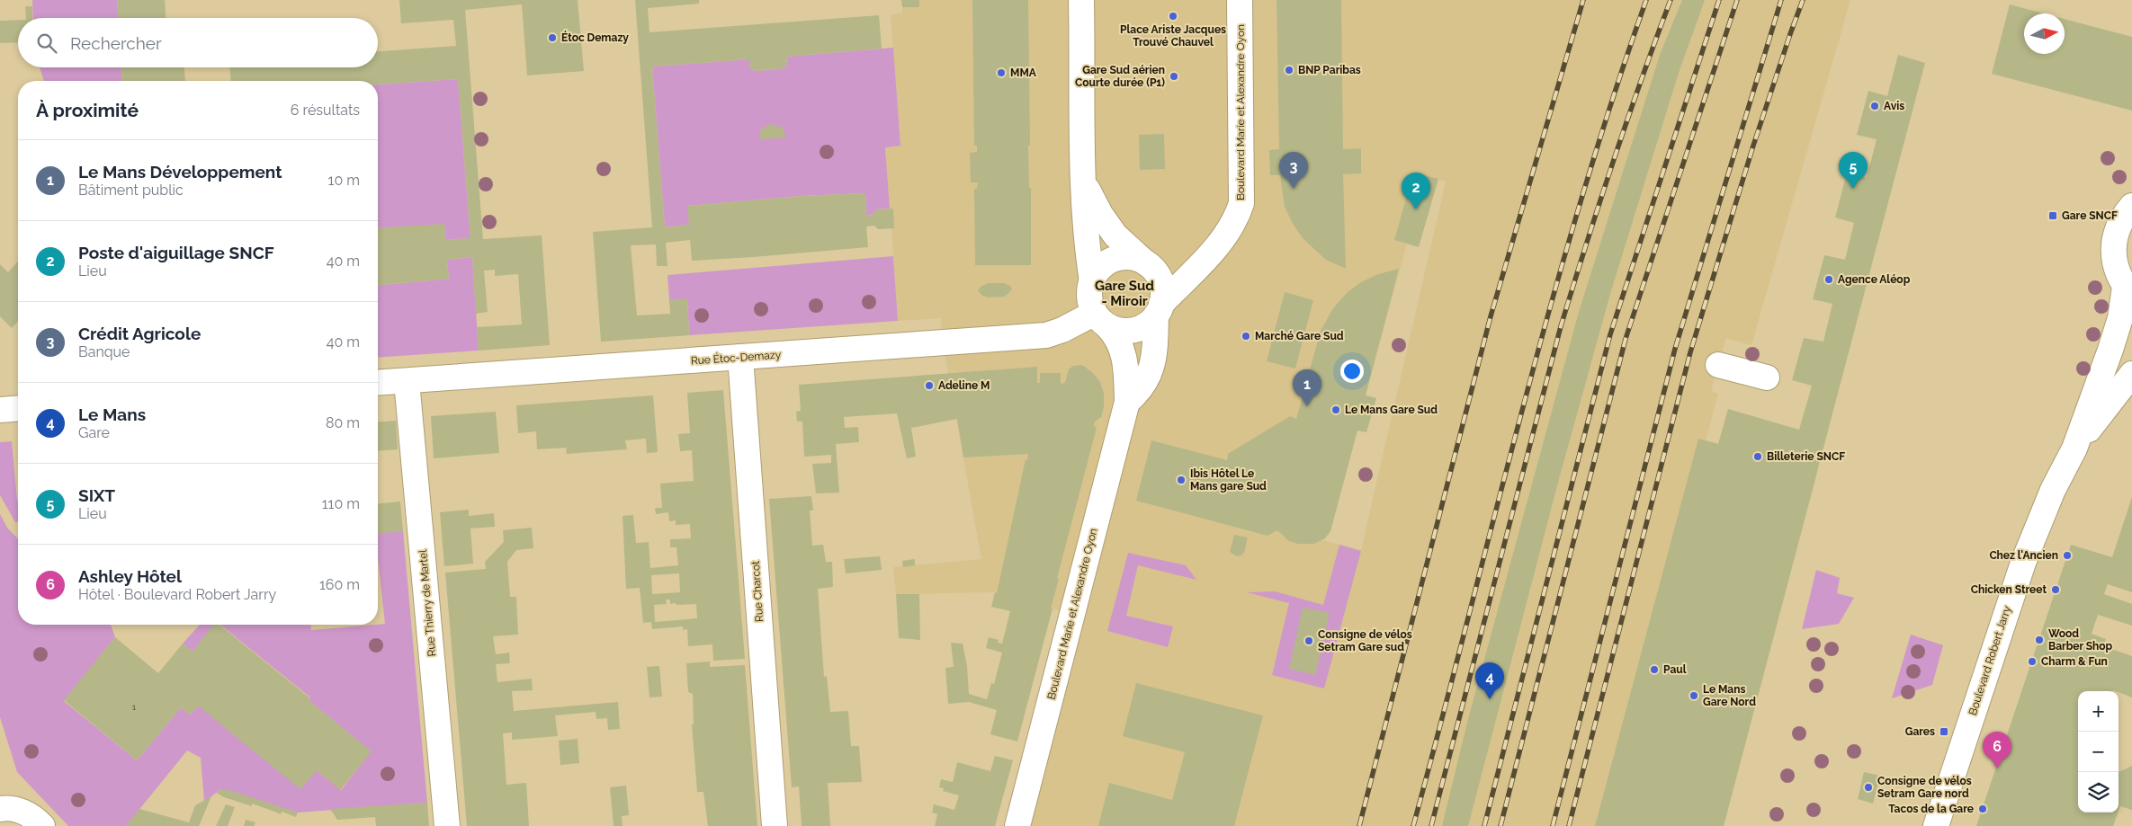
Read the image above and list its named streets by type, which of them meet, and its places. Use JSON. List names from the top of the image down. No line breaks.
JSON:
{"streets":{"street":["Boulevard Marie et Alexandre Oyon","Rue Étoc-Demazy","Rue Charcot","Rue Thierry de Martel","Boulevard Robert Jarry"]},"crossings":[["Boulevard Marie et Alexandre Oyon","Rue Étoc-Demazy"],["Rue Étoc-Demazy","Rue Charcot"],["Rue Étoc-Demazy","Rue Thierry de Martel"]],"districts":["Gare Sud - Miroir"],"places":{"other":["Place Ariste Jacques Trouvé Chauvel","Étoc Demazy","BNP Paribas","MMA","Gare Sud aérien Courte durée (P1)","Avis","Agence Aléop","Marché Gare Sud","Adeline M","Le Mans Gare Sud","Billeterie SNCF","Ibis Hôtel Le Mans gare Sud","Chez l'Ancien","Chicken Street","Wood Barber Shop","Consigne de vélos Setram Gare sud","Charm & Fun","Paul","Le Mans Gare Nord","Consigne de vélos Setram Gare nord","Tacos de la Gare"],"transit":["Gare SNCF","Gares"]},"house_numbers":["1"],"north":"right","page":{"search":"Rechercher","heading":["À proximité","6 résultats"],"list":[{"mark":"1","name":"Le Mans Développement","note":"Bâtiment public","value":"10 m"},{"mark":"2","name":"Poste d'aiguillage SNCF","note":"Lieu","value":"40 m"},{"mark":"3","name":"Crédit Agricole","note":"Banque","value":"40 m"},{"mark":"4","name":"Le Mans","note":"Gare","value":"80 m"},{"mark":"5","name":"SIXT","note":"Lieu","value":"110 m"},{"mark":"6","name":"Ashley Hôtel","note":"Hôtel · Boulevard Robert Jarry","value":"160 m"}],"pins":["3","5","2","1","4","6"],"map_buttons":["+","−"]}}
